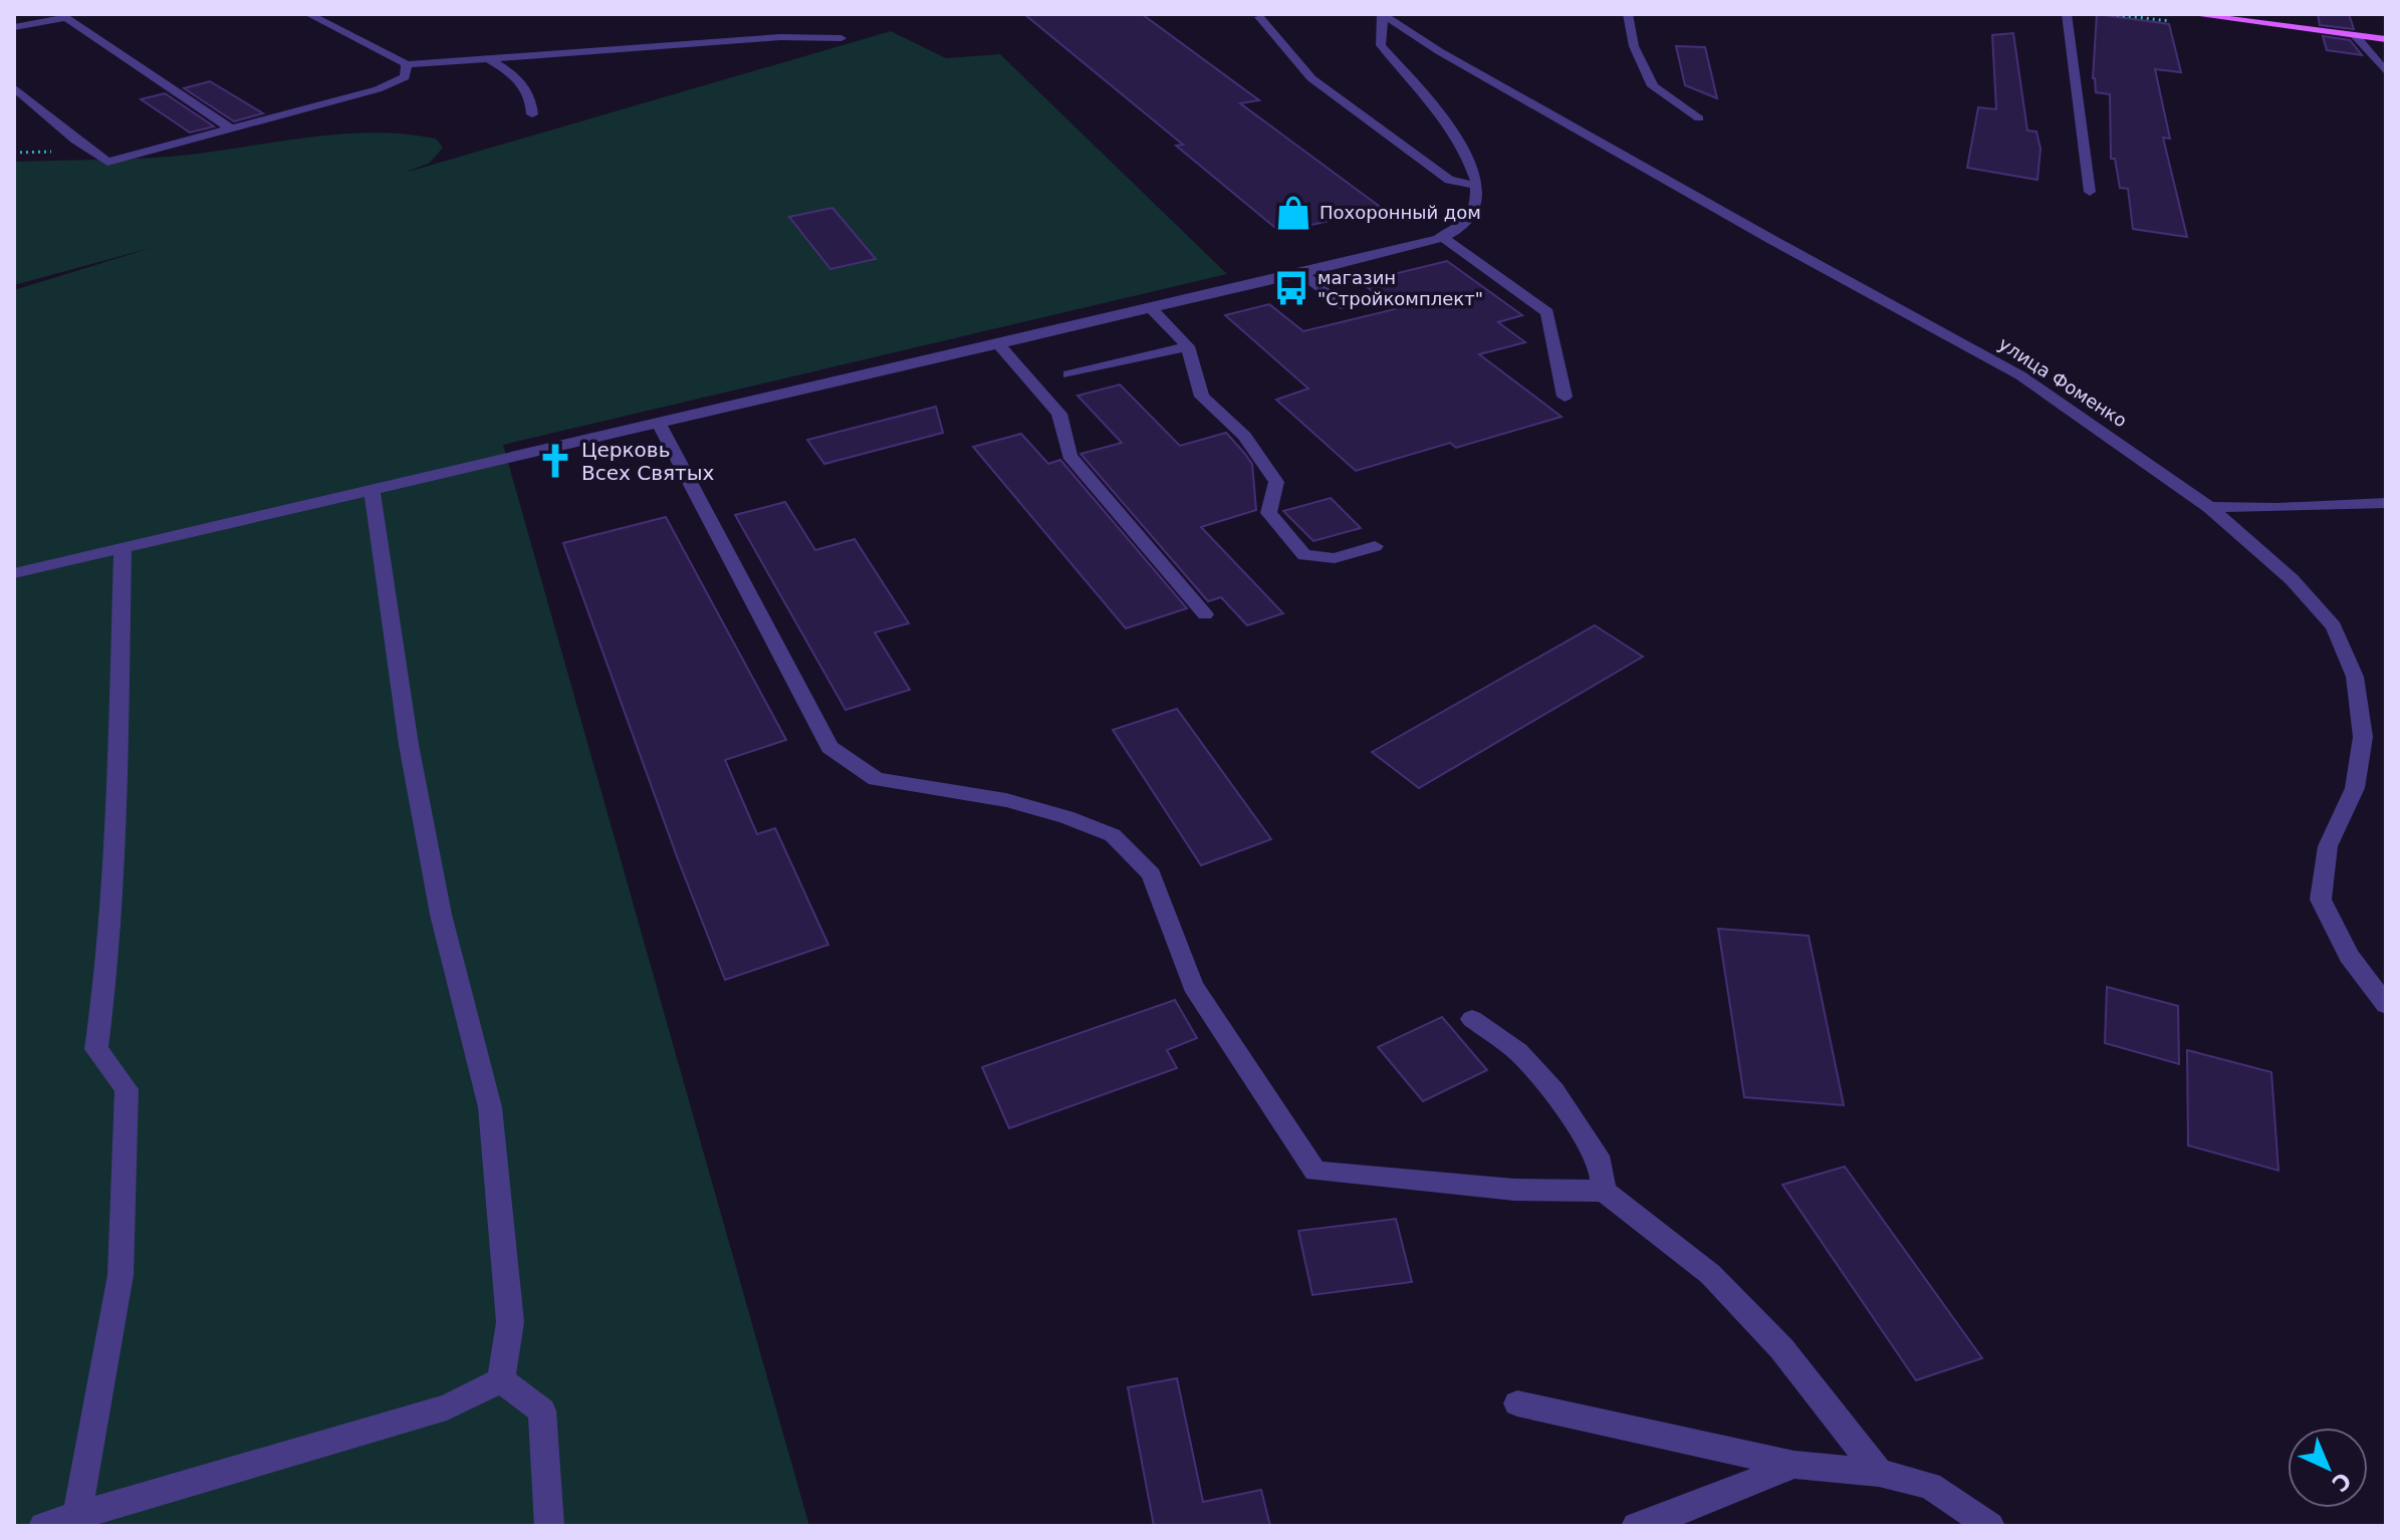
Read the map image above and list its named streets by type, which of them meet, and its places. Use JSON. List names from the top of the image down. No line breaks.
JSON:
{"streets":{"street":["улица Фоменко"]},"places":{"shop":["Похоронный дом"],"bus stop":["магазин \"Стройкомплект\""],"church":["Церковь Всех Святых"]},"north":"bottom right"}
